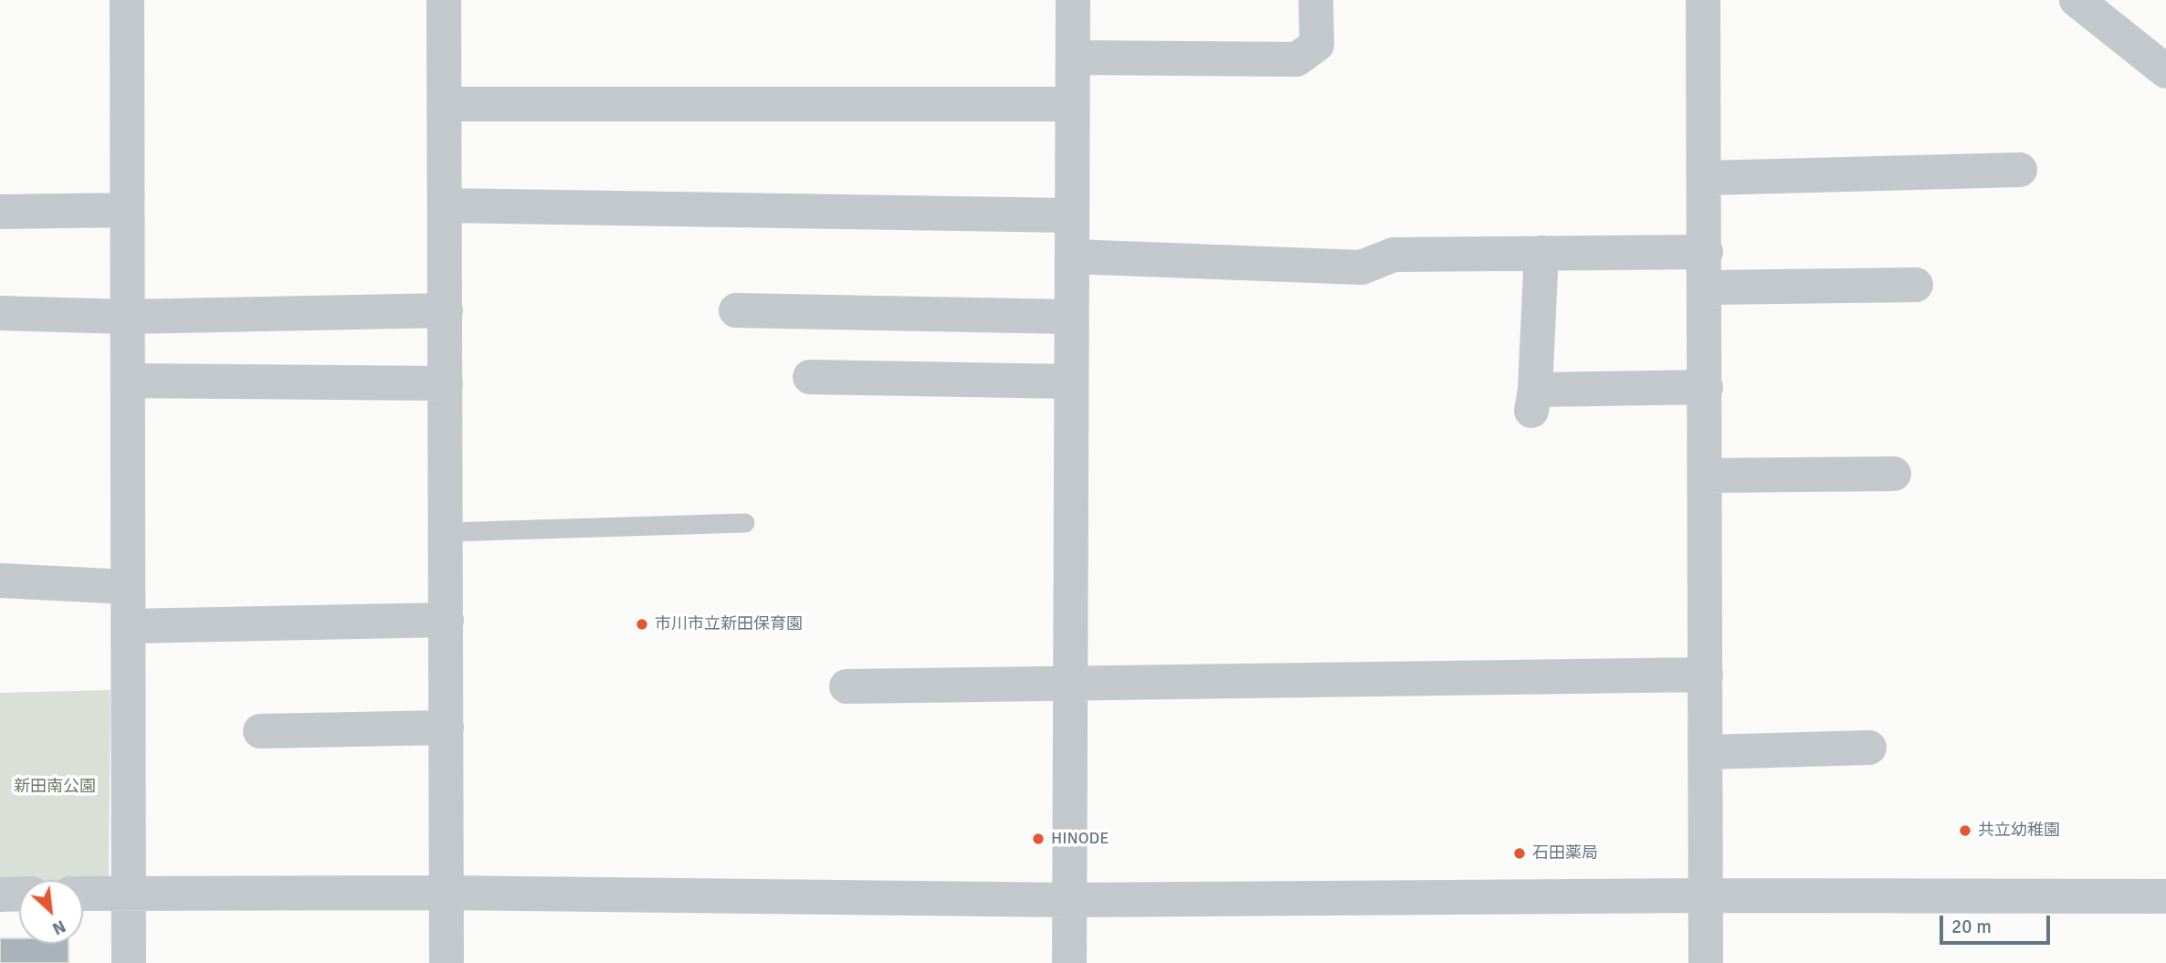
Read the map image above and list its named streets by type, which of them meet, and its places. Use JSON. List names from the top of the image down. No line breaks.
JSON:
{"parks":["新田南公園"],"places":["市川市立新田保育園","共立幼稚園","HINODE","石田薬局"],"scale_bar":"20 m","north":"bottom right"}
